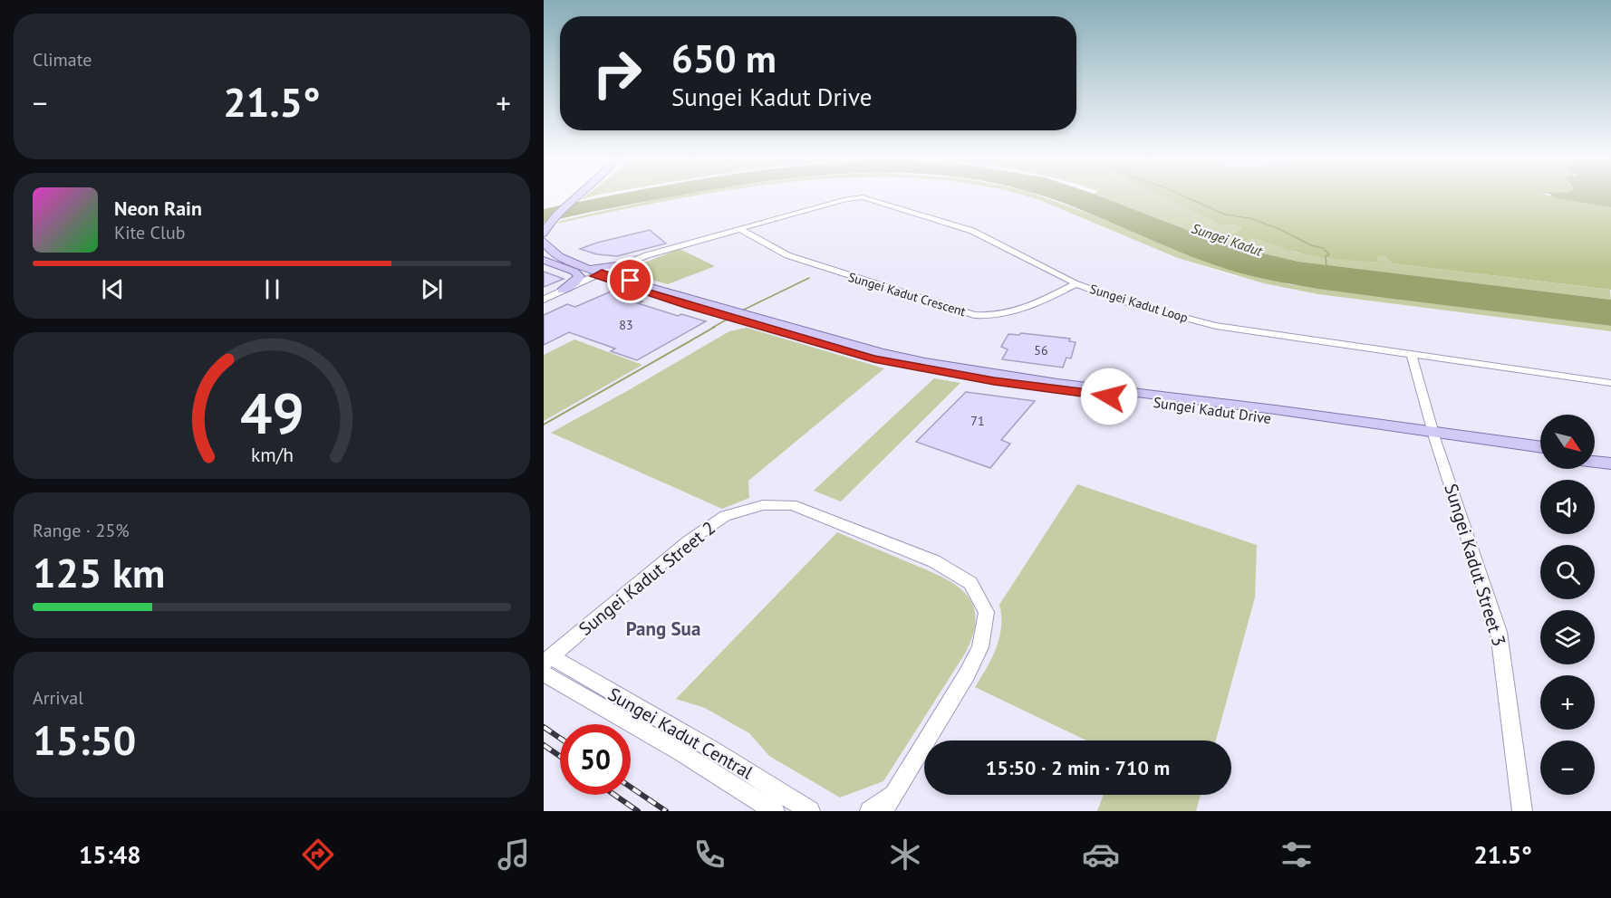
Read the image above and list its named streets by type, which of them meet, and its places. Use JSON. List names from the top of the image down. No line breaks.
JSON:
{"streets":{"main road":["Sungei Kadut Drive"],"street":["Sungei Kadut Crescent","Sungei Kadut Loop","Sungei Kadut Street 3","Sungei Kadut Street 2","Sungei Kadut Central"]},"crossings":[["Sungei Kadut Crescent","Sungei Kadut Loop"],["Sungei Kadut Loop","Sungei Kadut Drive"],["Sungei Kadut Loop","Sungei Kadut Street 3"],["Sungei Kadut Drive","Sungei Kadut Street 3"],["Sungei Kadut Street 2","Sungei Kadut Central"]],"districts":["Pang Sua"],"water":["Sungei Kadut"],"house_numbers":["83","56","71"],"north":"bottom right","page":{"tile":["Climate",["Range · 25%","125 km"],["Arrival","15:50"]],"turn":["650 m","Sungei Kadut Drive"],"heat":["−","21.5°","+"],"song":["Neon Rain","Kite Club"],"map_buttons":["+","−"],"limit":"50","trip":"15:50 · 2 min · 710 m","tabs":["15:48","21.5°"],"gauge":["49","km/h"]}}
